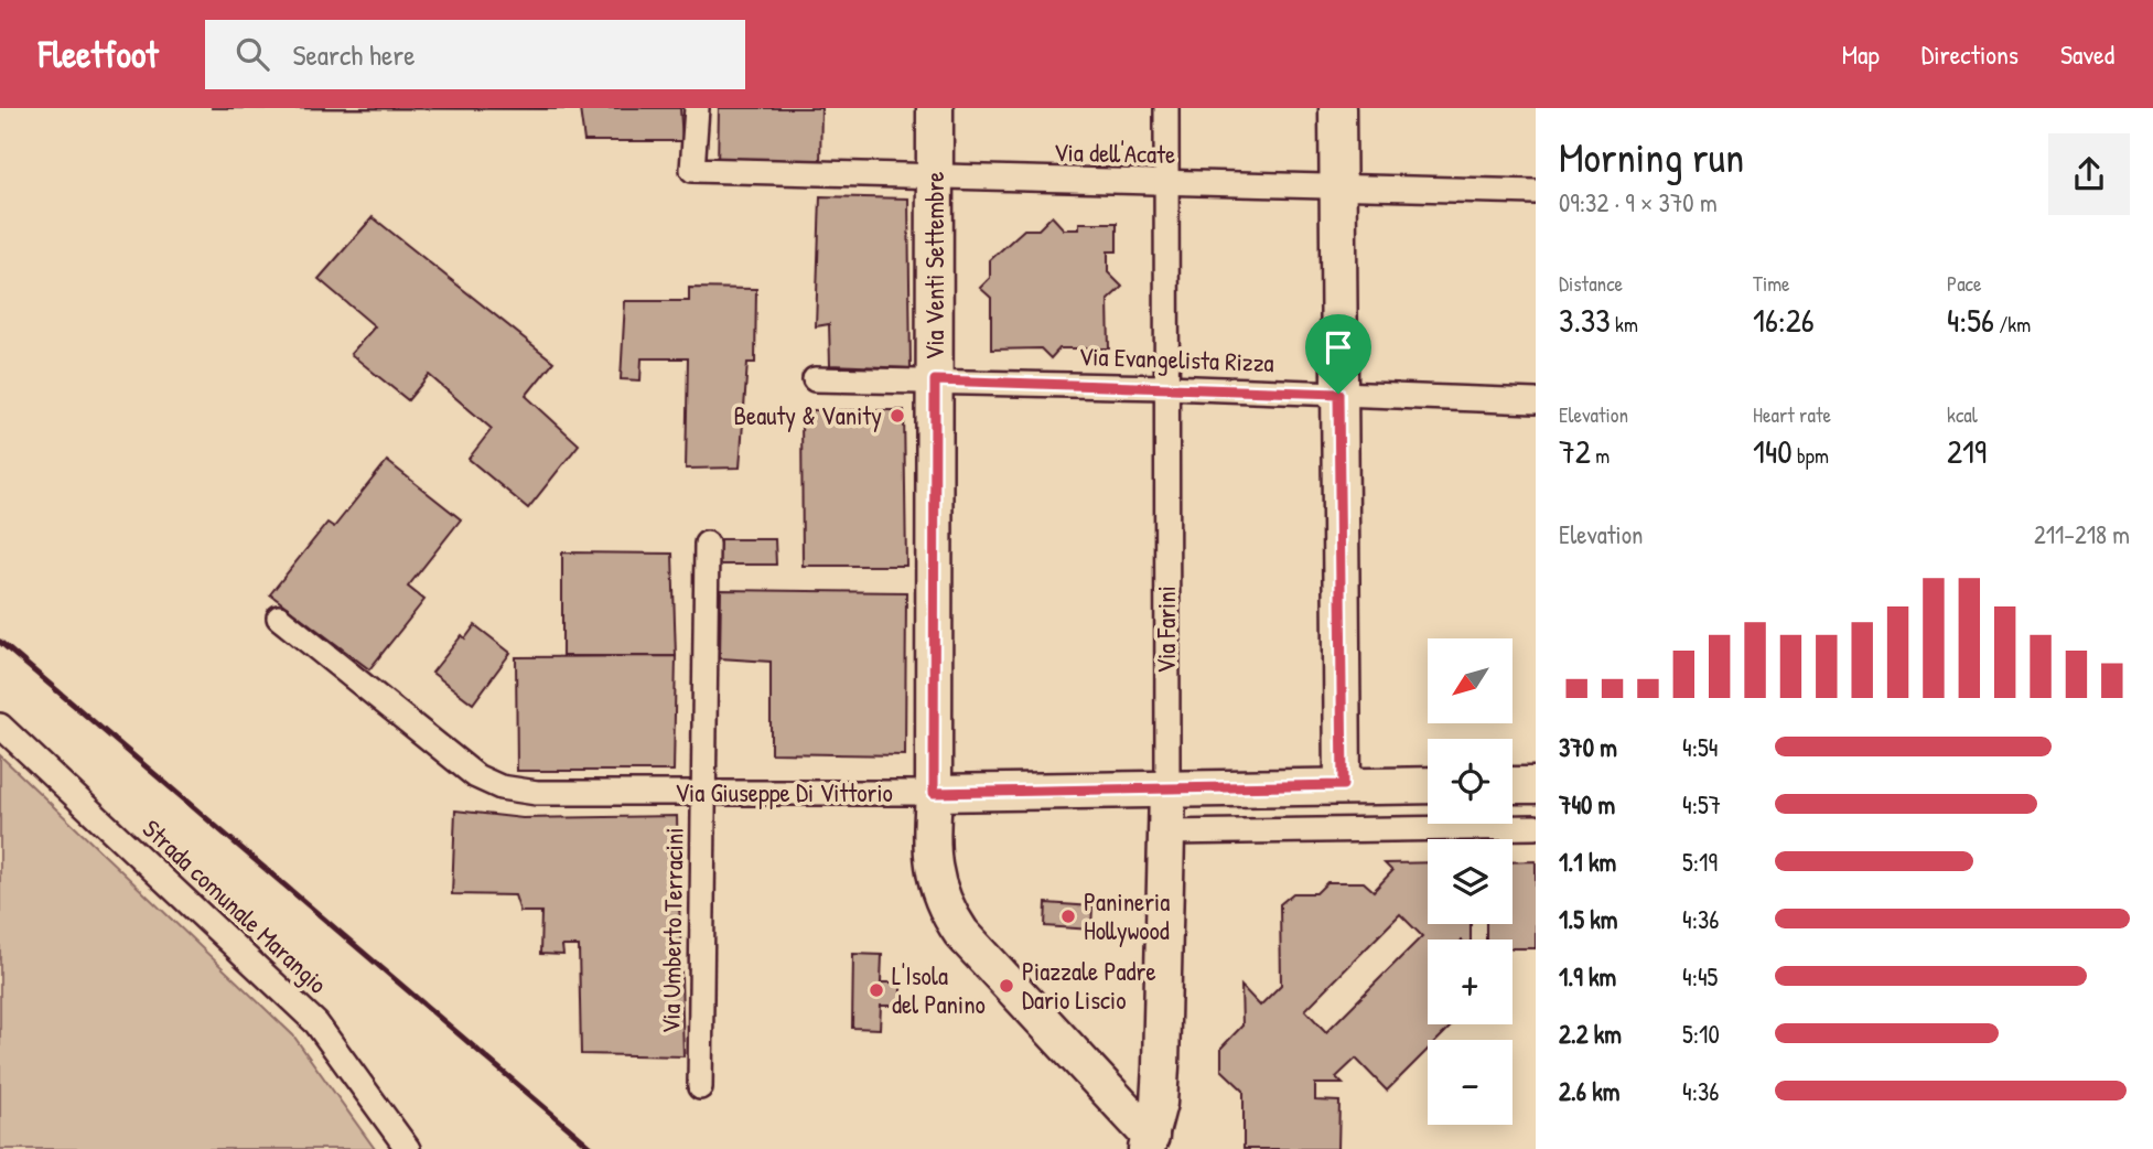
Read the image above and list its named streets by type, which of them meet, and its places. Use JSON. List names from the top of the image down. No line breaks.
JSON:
{"streets":{"street":["Via dell'Acate","Via Venti Settembre","Via Evangelista Rizza","Via Farini","Via Giuseppe Di Vittorio","Strada comunale Marangio","Via Umberto Terracini"]},"crossings":[["Via dell'Acate","Via Venti Settembre"],["Via dell'Acate","Via Farini"],["Via Venti Settembre","Via Evangelista Rizza"],["Via Venti Settembre","Via Farini"],["Via Venti Settembre","Via Giuseppe Di Vittorio"],["Via Evangelista Rizza","Via Farini"],["Via Farini","Via Giuseppe Di Vittorio"],["Via Giuseppe Di Vittorio","Via Umberto Terracini"]],"places":["Beauty & Vanity","Panineria Hollywood","Piazzale Padre Dario Liscio","L'Isola del Panino"],"north":"bottom left","page":{"header":"Fleetfoot","search":"Search here","nav":["Map","Directions","Saved"],"heading":["Morning run","09:32 · 9 × 370 m"],"stats":[["Distance","3.33 km"],["Time","16:26"],["Pace","4:56 /km"],["Elevation","72 m"],["Heart rate","140 bpm"],["kcal","219"]],"chart":["Elevation","211–218 m"],"map_buttons":["+","−"],"list":[{"name":"370 m","note":"4:54"},{"name":"740 m","note":"4:57"},{"name":"1.1 km","note":"5:19"},{"name":"1.5 km","note":"4:36"},{"name":"1.9 km","note":"4:45"},{"name":"2.2 km","note":"5:10"},{"name":"2.6 km","note":"4:36"}]}}
